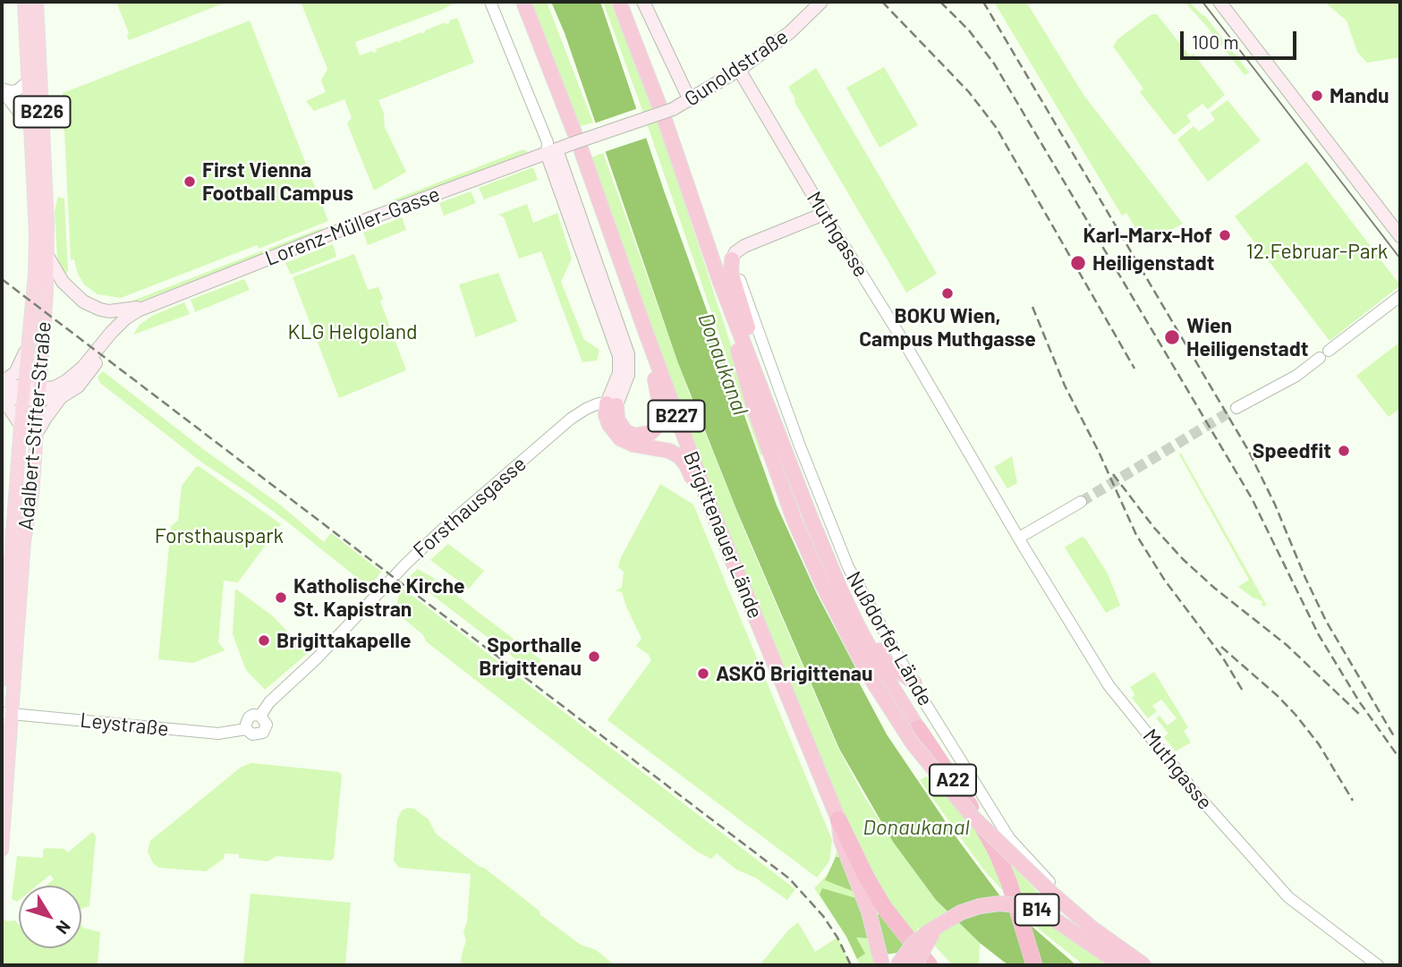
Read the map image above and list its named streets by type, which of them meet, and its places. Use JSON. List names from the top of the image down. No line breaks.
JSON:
{"streets":{"highway":["B227","Brigittenauer Lände","Nußdorfer Lände","A22","B14"],"main road":["Gunoldstraße","B226","Lorenz-Müller-Gasse","Muthgasse","Adalbert-Stifter-Straße"],"street":["Forsthausgasse","Leystraße"]},"crossings":[["Gunoldstraße","Lorenz-Müller-Gasse"],["Gunoldstraße","Muthgasse"],["Gunoldstraße","Nußdorfer Lände"],["Lorenz-Müller-Gasse","Adalbert-Stifter-Straße"],["Adalbert-Stifter-Straße","Leystraße"],["Forsthausgasse","Leystraße"],["Nußdorfer Lände","A22"]],"water":["Donaukanal"],"parks":["12.Februar-Park","KLG Helgoland","Forsthauspark"],"places":["Mandu","First Vienna Football Campus","Karl-Marx-Hof","Heiligenstadt","BOKU Wien, Campus Muthgasse","Wien Heiligenstadt","Speedfit","Katholische Kirche St. Kapistran","Brigittakapelle","Sporthalle Brigittenau","ASKÖ Brigittenau"],"scale_bar":"100 m","north":"bottom right"}
